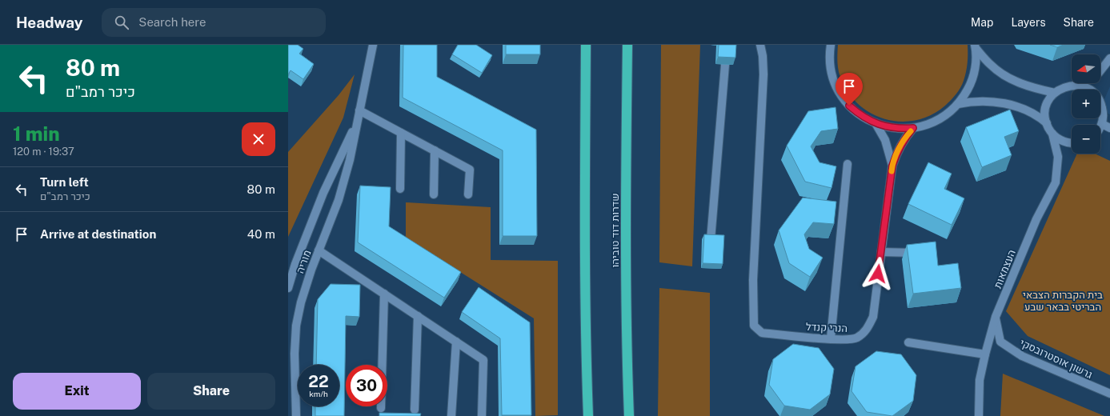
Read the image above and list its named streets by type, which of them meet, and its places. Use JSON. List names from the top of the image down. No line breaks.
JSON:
{"streets":{"highway":["שדרות דוד טוביהו"],"street":["מוריה","העצמאות","הנרי קנדל","גרשון אוסטרובסקי"]},"crossings":[["העצמאות","גרשון אוסטרובסקי"]],"parks":["בית הקברות הצבאי הבריטי בבאר שבע"],"north":"left","page":{"header":"Headway","search":"Search here","nav":["Map","Layers","Share"],"turn":["80 m","כיכר רמב\"ם"],"map_buttons":["+","−"],"heading":["1 min","120 m · 19:37"],"list":[{"name":"Turn left","note":"כיכר רמב\"ם","value":"80 m"},{"name":"Arrive at destination","value":"40 m"}],"speed":"22 km/h","limit":"30","buttons":["Exit","Share"]}}
